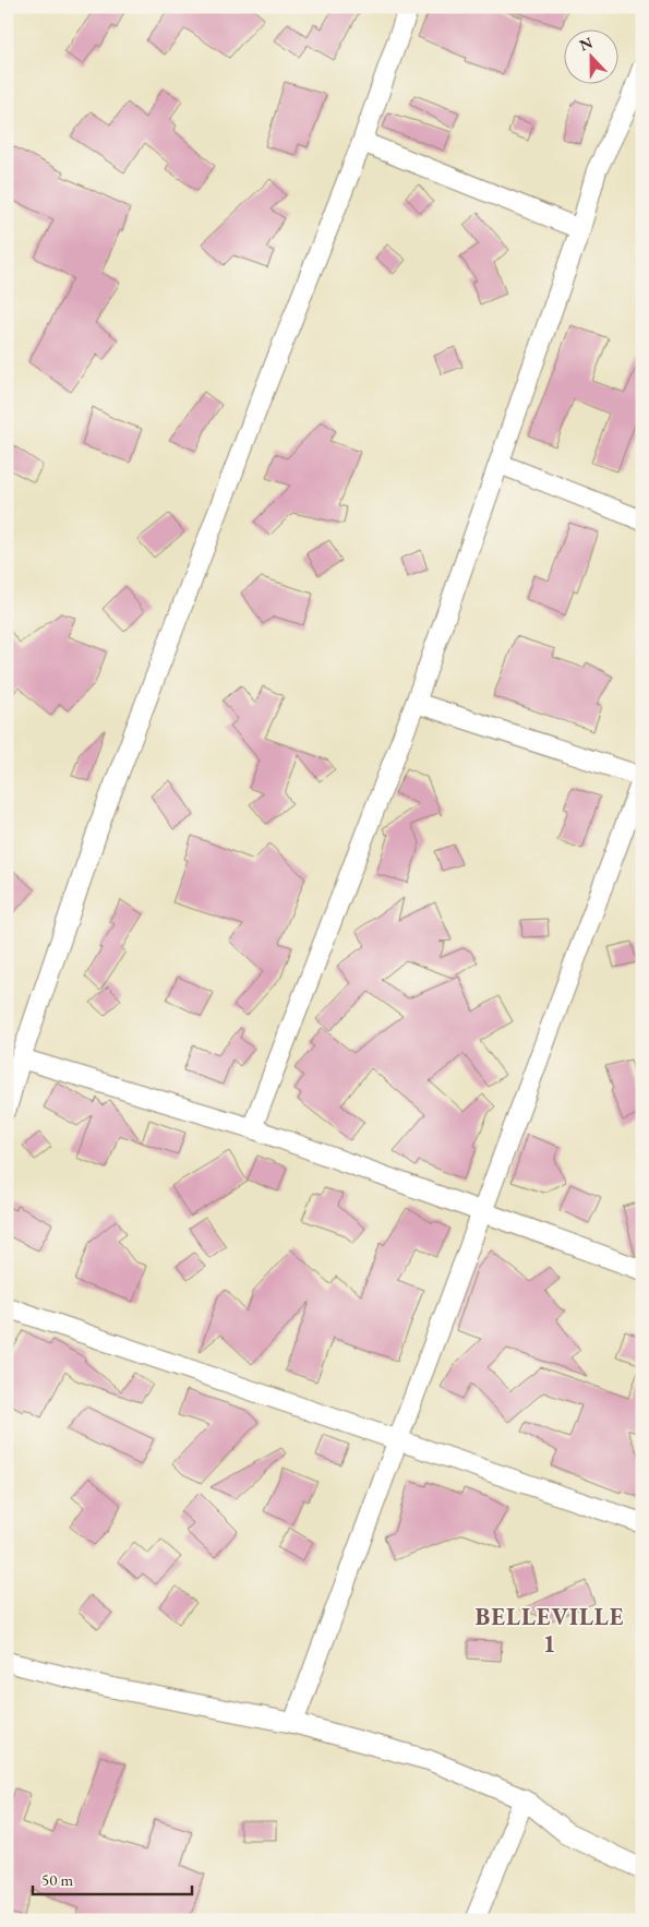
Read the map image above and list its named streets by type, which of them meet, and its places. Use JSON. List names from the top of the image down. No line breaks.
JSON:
{"districts":["BELLEVILLE 1"],"scale_bar":"50 m","north":"top"}
